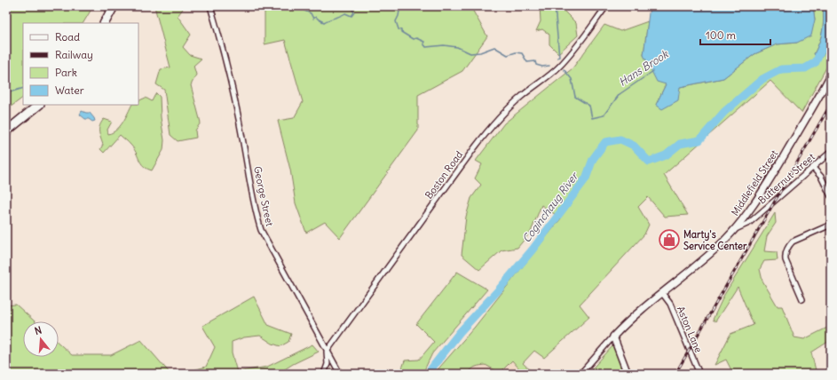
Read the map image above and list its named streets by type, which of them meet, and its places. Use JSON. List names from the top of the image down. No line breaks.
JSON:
{"streets":{"main road":["Middlefield Street"],"street":["Boston Road","Butternut Street","George Street","Aston Lane"]},"crossings":[["Boston Road","George Street"],["Butternut Street","Middlefield Street"],["Middlefield Street","Aston Lane"]],"water":["Hans Brook","Coginchaug River"],"places":{"shop":["Marty's Service Center"]},"legend":["Road","Railway","Park","Water"],"scale_bar":"100 m","north":"top"}
